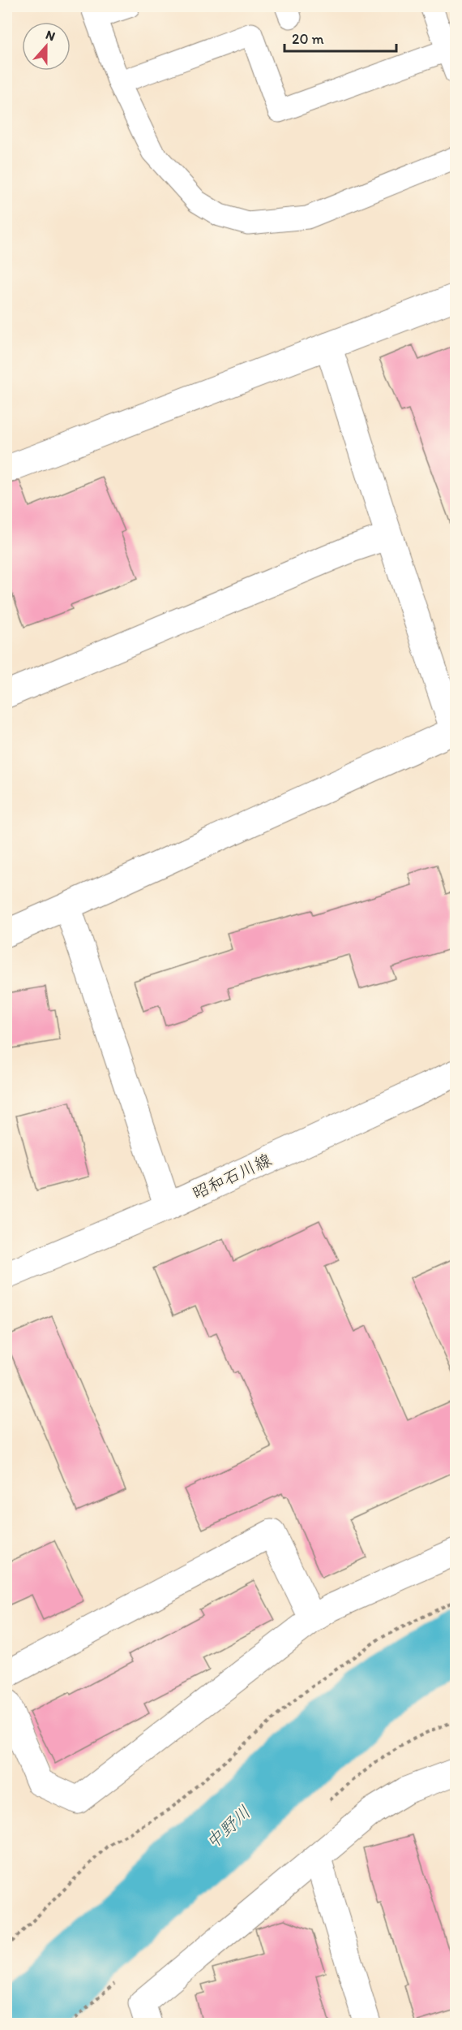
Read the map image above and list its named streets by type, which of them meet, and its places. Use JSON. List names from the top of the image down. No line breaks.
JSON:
{"streets":{"street":["昭和石川線"]},"water":["中野川"],"scale_bar":"20 m","north":"top"}
